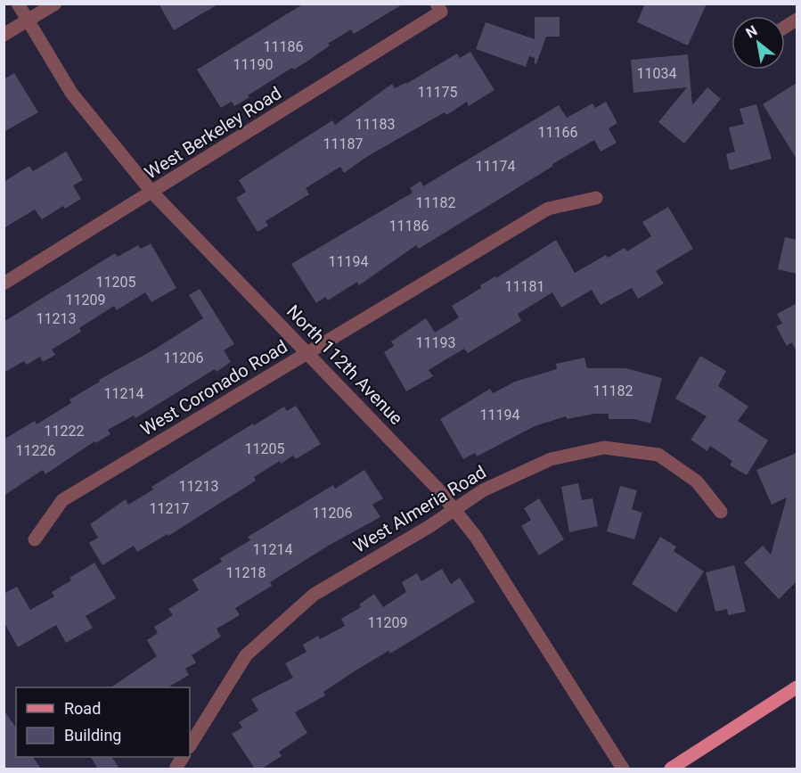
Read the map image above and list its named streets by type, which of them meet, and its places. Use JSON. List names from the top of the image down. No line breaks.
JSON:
{"streets":{"street":["West Berkeley Road","North 112th Avenue","West Coronado Road","West Almeria Road"]},"crossings":[["West Berkeley Road","North 112th Avenue"],["North 112th Avenue","West Coronado Road"],["North 112th Avenue","West Almeria Road"]],"house_numbers":["11186","11190","11034","11175","11183","11166","11187","11174","11182","11186","11194","11205","11181","11209","11213","11193","11206","11182","11214","11194","11222","11205","11226","11213","11217","11206","11214","11218","11209"],"legend":["Road","Building"],"north":"top left"}
